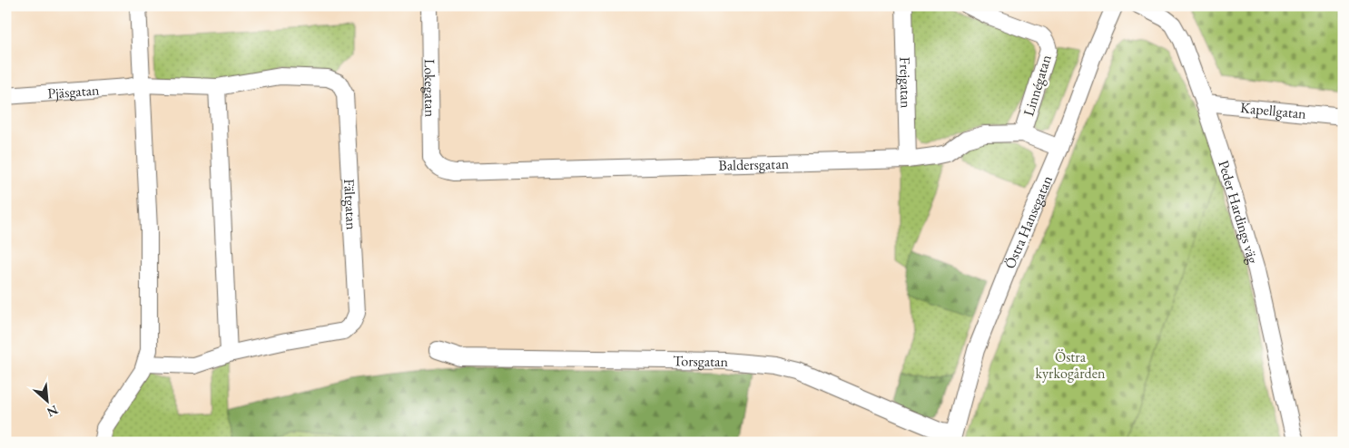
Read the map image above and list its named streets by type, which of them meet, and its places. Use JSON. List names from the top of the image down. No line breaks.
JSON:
{"streets":{"street":["Frejgatan","Linnégatan","Lokegatan","Pjäsgatan","Kapellgatan","Baldersgatan","Fältgatan","Peder Hardings väg","Östra Hansegatan","Torsgatan"]},"crossings":[["Frejgatan","Baldersgatan"],["Linnégatan","Baldersgatan"],["Lokegatan","Baldersgatan"],["Pjäsgatan","Fältgatan"],["Kapellgatan","Peder Hardings väg"],["Baldersgatan","Östra Hansegatan"],["Östra Hansegatan","Torsgatan"]],"parks":["Östra kyrkogården"],"north":"bottom right"}
